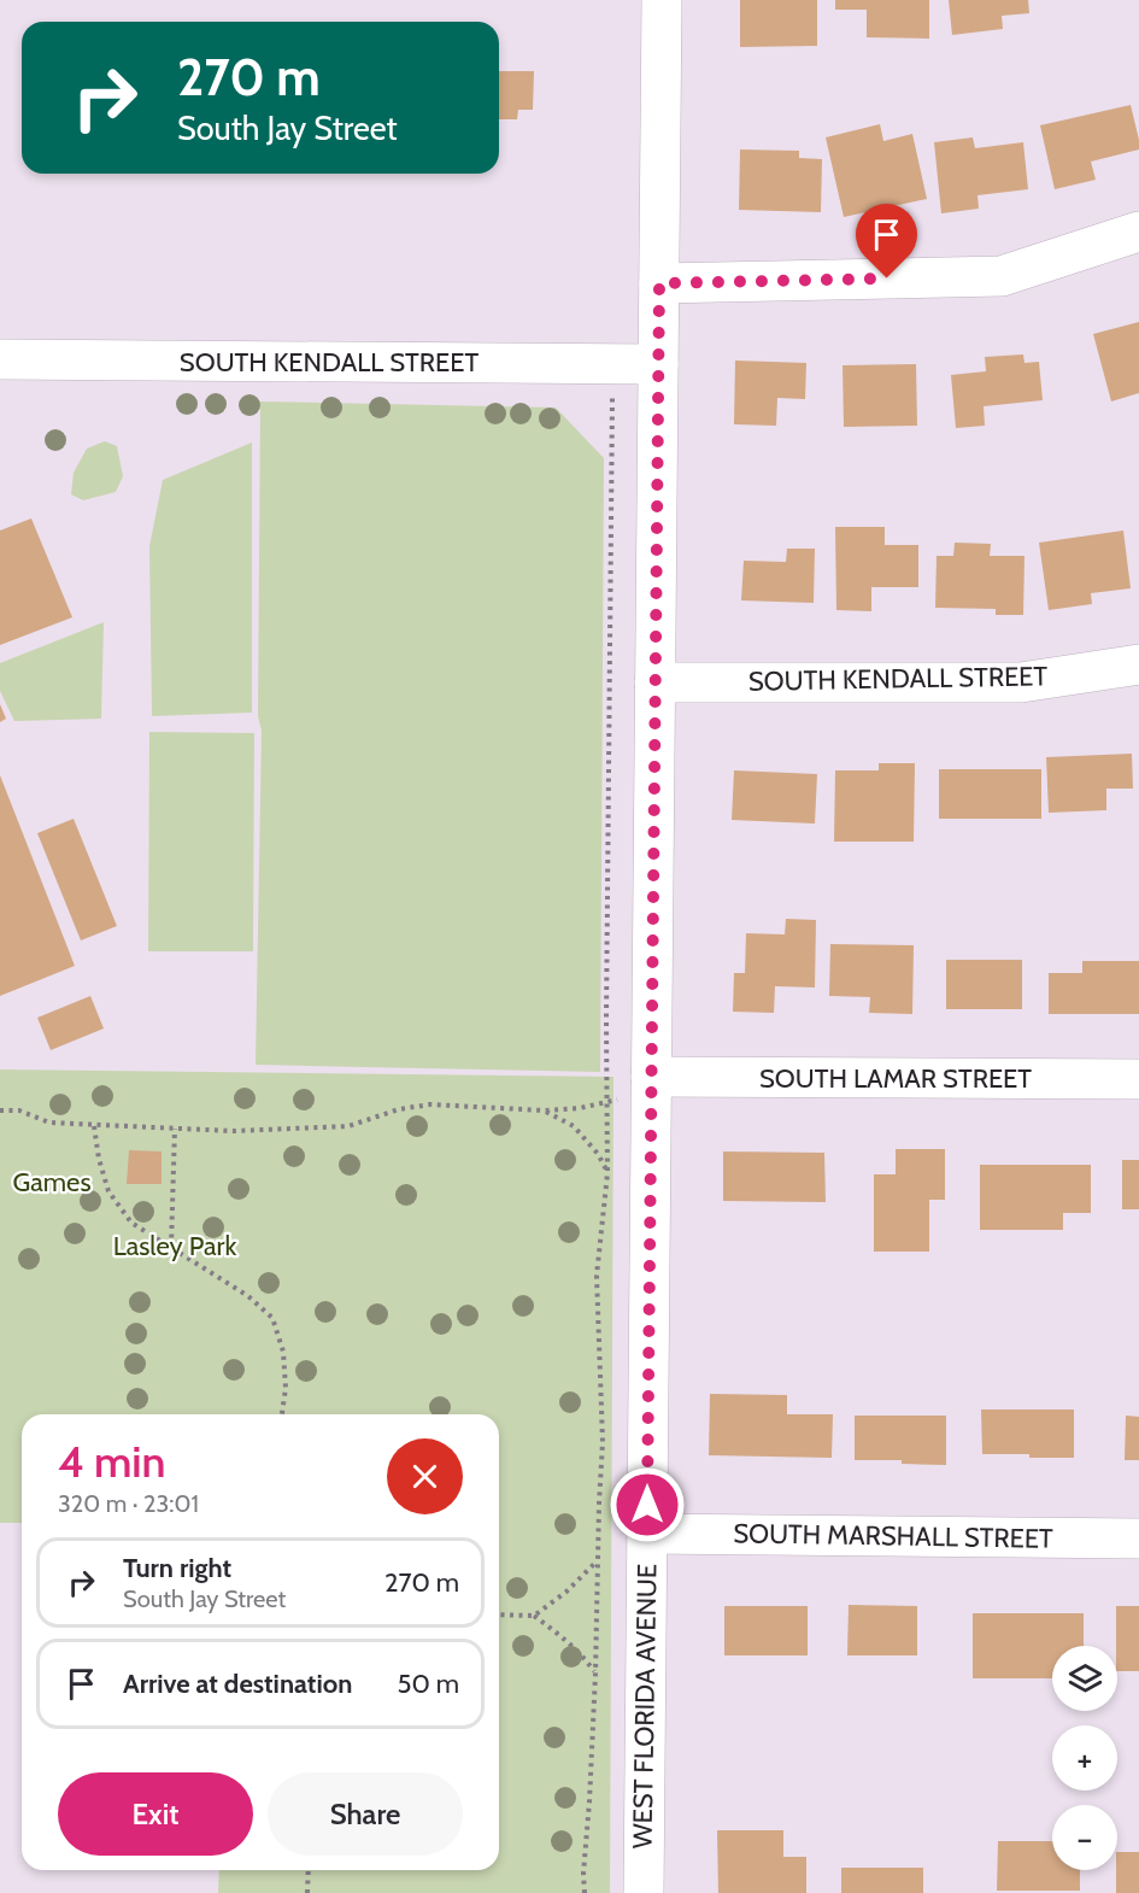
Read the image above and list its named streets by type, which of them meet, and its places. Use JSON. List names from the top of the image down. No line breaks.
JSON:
{"streets":{"street":["SOUTH KENDALL STREET","SOUTH LAMAR STREET","SOUTH MARSHALL STREET","WEST FLORIDA AVENUE"]},"crossings":[["SOUTH KENDALL STREET","WEST FLORIDA AVENUE"],["SOUTH LAMAR STREET","WEST FLORIDA AVENUE"],["SOUTH MARSHALL STREET","WEST FLORIDA AVENUE"]],"parks":["Games","Lasley Park"],"page":{"turn":["270 m","South Jay Street"],"heading":["4 min","320 m · 23:01"],"list":[{"name":"Turn right","note":"South Jay Street","value":"270 m"},{"name":"Arrive at destination","value":"50 m"}],"map_buttons":["+","−"],"buttons":["Exit","Share"]}}
